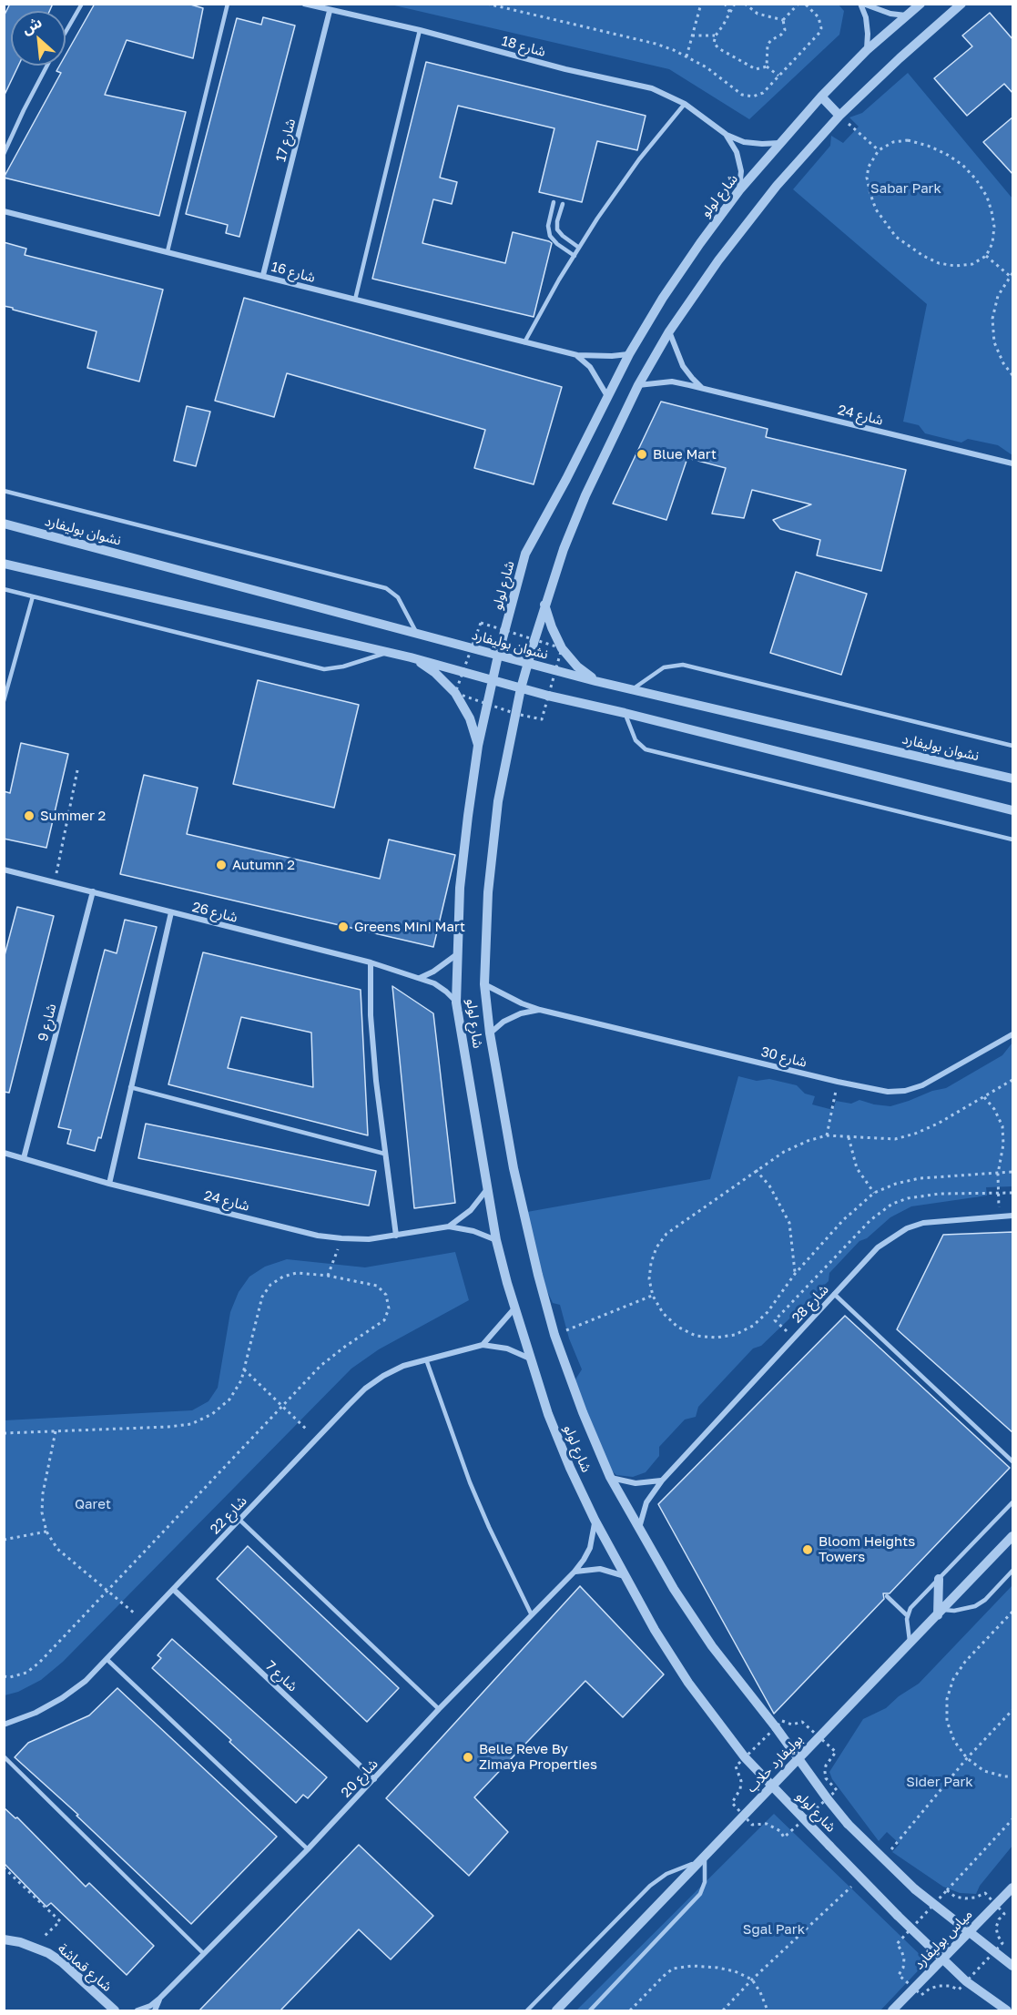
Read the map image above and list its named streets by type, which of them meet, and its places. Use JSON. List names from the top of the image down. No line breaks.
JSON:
{"streets":{"street":["شارع 18","شارع 17","شارع لولو","شارع 16","شارع 24","نشوان بوليفارد","شارع 26","شارع 9","شارع 30","شارع 28","شارع 22","شارع 7","بوليفارد حلاب","شارع 20","مياس بوليفارد","شارع قماشة"]},"crossings":[["شارع 18","شارع 17"],["شارع 18","شارع لولو"],["شارع 17","شارع 16"],["شارع لولو","شارع 16"],["شارع لولو","شارع 24"],["شارع لولو","نشوان بوليفارد"],["شارع لولو","شارع 26"],["شارع لولو","شارع 30"],["شارع لولو","شارع 28"],["شارع لولو","شارع 22"],["شارع لولو","بوليفارد حلاب"],["شارع لولو","شارع 20"],["شارع لولو","مياس بوليفارد"],["شارع 24","شارع 9"],["شارع 26","شارع 9"],["شارع 22","شارع 7"],["شارع 7","شارع 20"]],"parks":["Sabar Park","Qaret","Sider Park","Sgal Park"],"places":["Blue Mart","Summer 2","Autumn 2","Greens Mini Mart","Bloom Heights Towers","Belle Reve By Zimaya Properties"],"north":"top left"}
